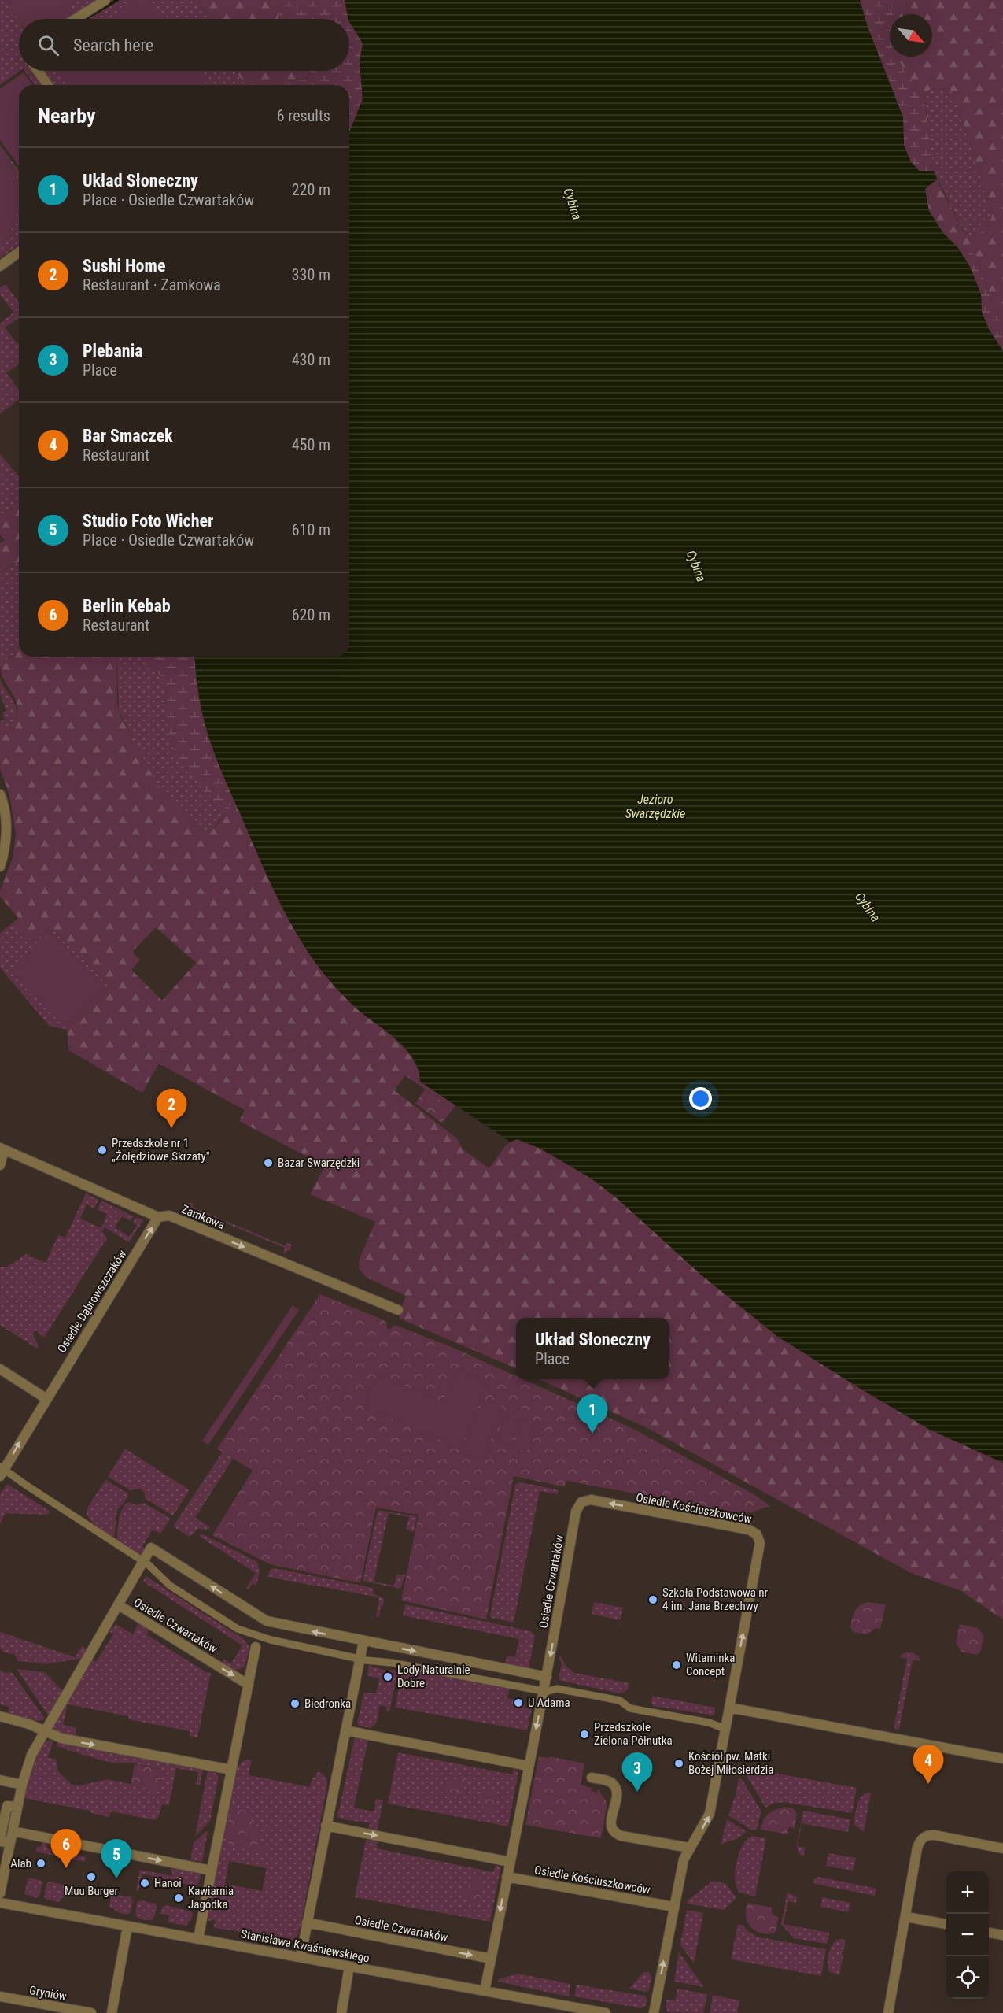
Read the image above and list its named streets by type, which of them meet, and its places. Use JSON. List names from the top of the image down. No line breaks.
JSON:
{"streets":{"street":["Zamkowa","Osiedle Dąbrowszczaków","Osiedle Kościuszkowców","Osiedle Czwartaków","Stanisława Kwaśniewskiego","Gryniów"]},"crossings":[["Zamkowa","Osiedle Dąbrowszczaków"],["Osiedle Kościuszkowców","Osiedle Czwartaków"],["Osiedle Czwartaków","Stanisława Kwaśniewskiego"]],"one_way":["Zamkowa","Osiedle Dąbrowszczaków"],"water":["Cybina","Jezioro Swarzędzkie"],"places":["Przedszkole nr 1 „Żołędziowe Skrzaty\"","Bazar Swarzędzki","Szkoła Podstawowa nr 4 im. Jana Brzechwy","Witaminka Concept","Lody Naturalnie Dobre","U Adama","Biedronka","Przedszkole Zielona Półnutka","Kościół pw. Matki Bożej Miłosierdzia","Alab","Muu Burger","Hanoi","Kawiarnia Jagódka"],"north":"bottom right","page":{"search":"Search here","heading":["Nearby","6 results"],"list":[{"mark":"1","name":"Układ Słoneczny","note":"Place · Osiedle Czwartaków","value":"220 m"},{"mark":"2","name":"Sushi Home","note":"Restaurant · Zamkowa","value":"330 m"},{"mark":"3","name":"Plebania","note":"Place","value":"430 m"},{"mark":"4","name":"Bar Smaczek","note":"Restaurant","value":"450 m"},{"mark":"5","name":"Studio Foto Wicher","note":"Place · Osiedle Czwartaków","value":"610 m"},{"mark":"6","name":"Berlin Kebab","note":"Restaurant","value":"620 m"}],"pins":["2","1","4","3","6","5"],"popup":["Układ Słoneczny","Place"],"map_buttons":["+","−"]}}
